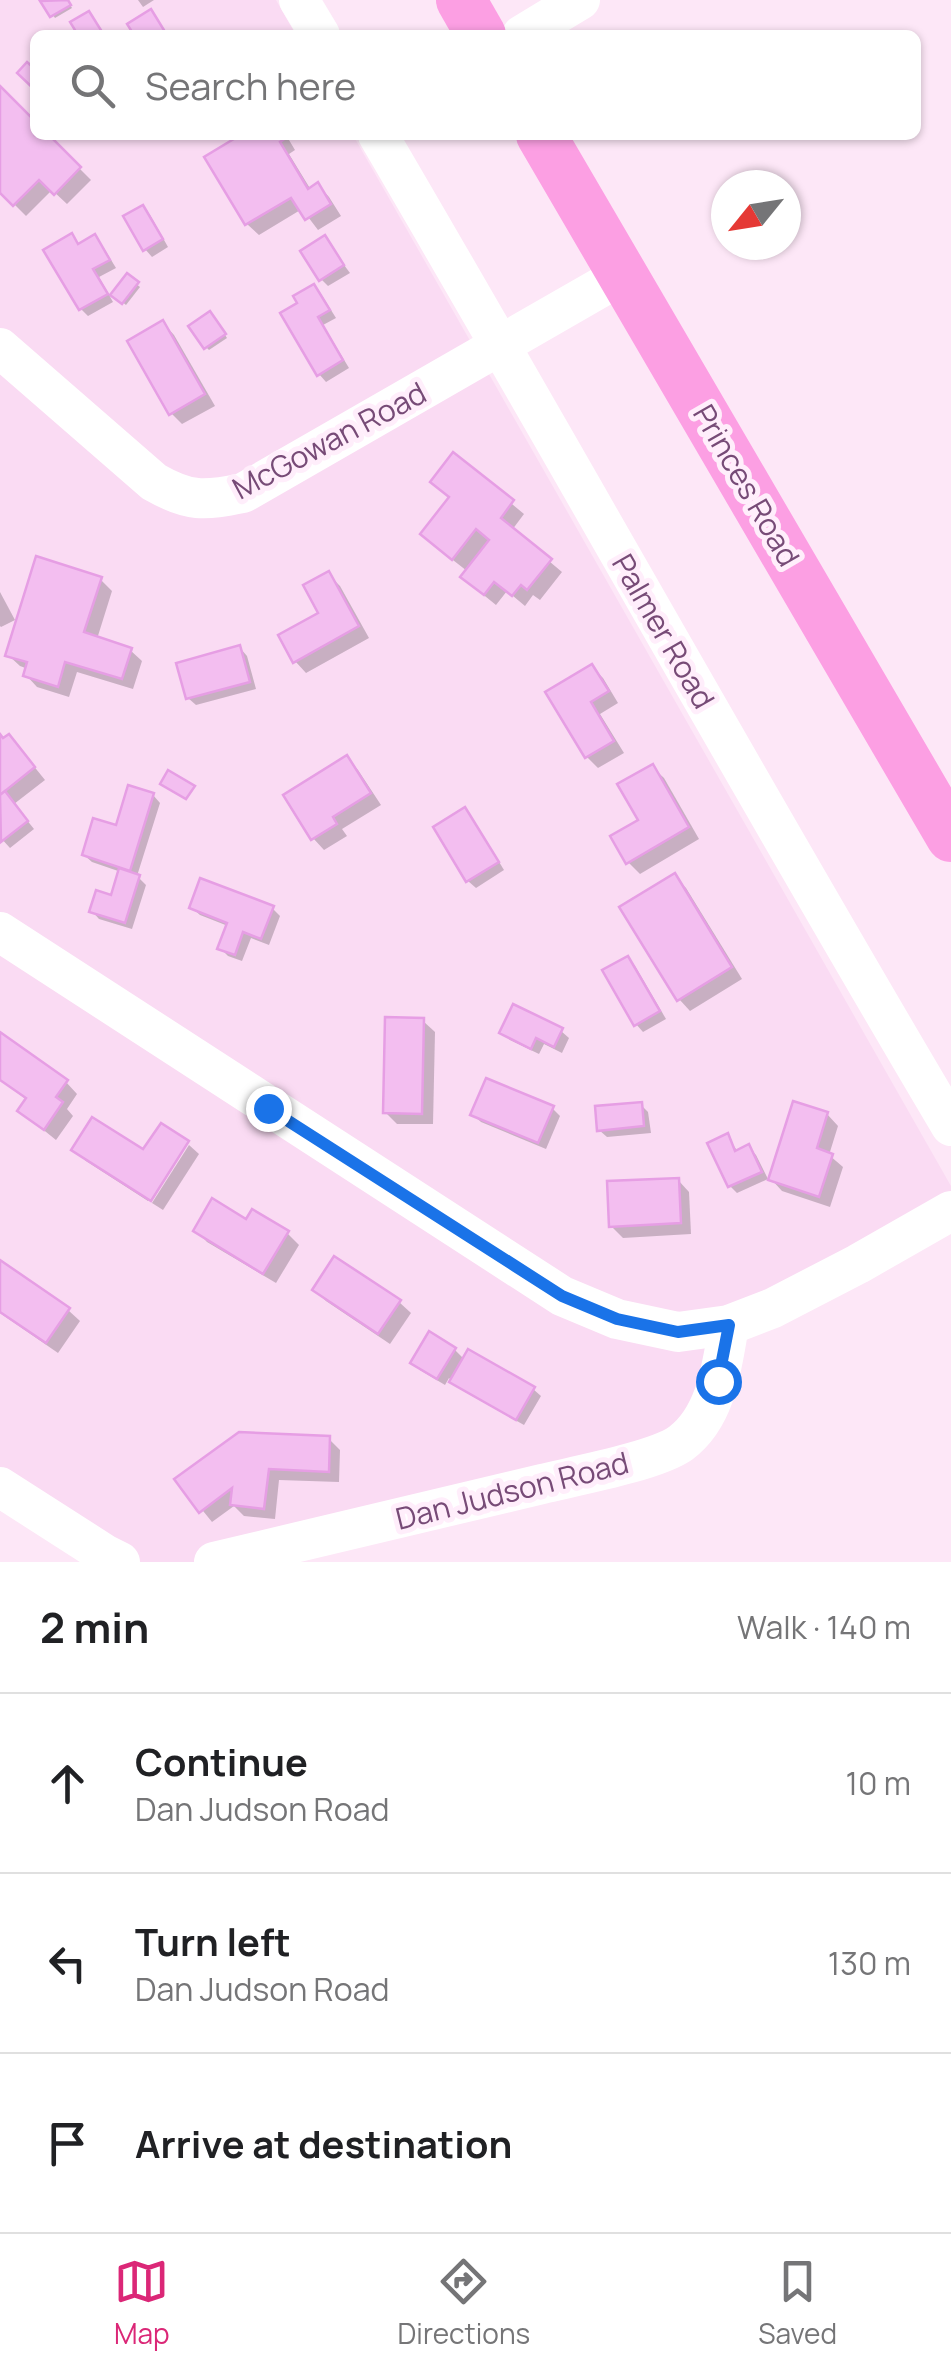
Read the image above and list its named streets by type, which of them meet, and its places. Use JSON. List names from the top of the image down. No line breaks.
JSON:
{"streets":{"main road":["Princes Road"],"street":["McGowan Road","Palmer Road","Dan Judson Road"]},"crossings":[["McGowan Road","Princes Road"],["McGowan Road","Palmer Road"]],"north":"bottom left","page":{"search":"Search here","heading":["2 min","Walk · 140 m"],"list":[["Continue","Dan Judson Road","10 m"],["Turn left","Dan Judson Road","130 m"],"Arrive at destination"],"nav":["Map","Directions","Saved"]}}
